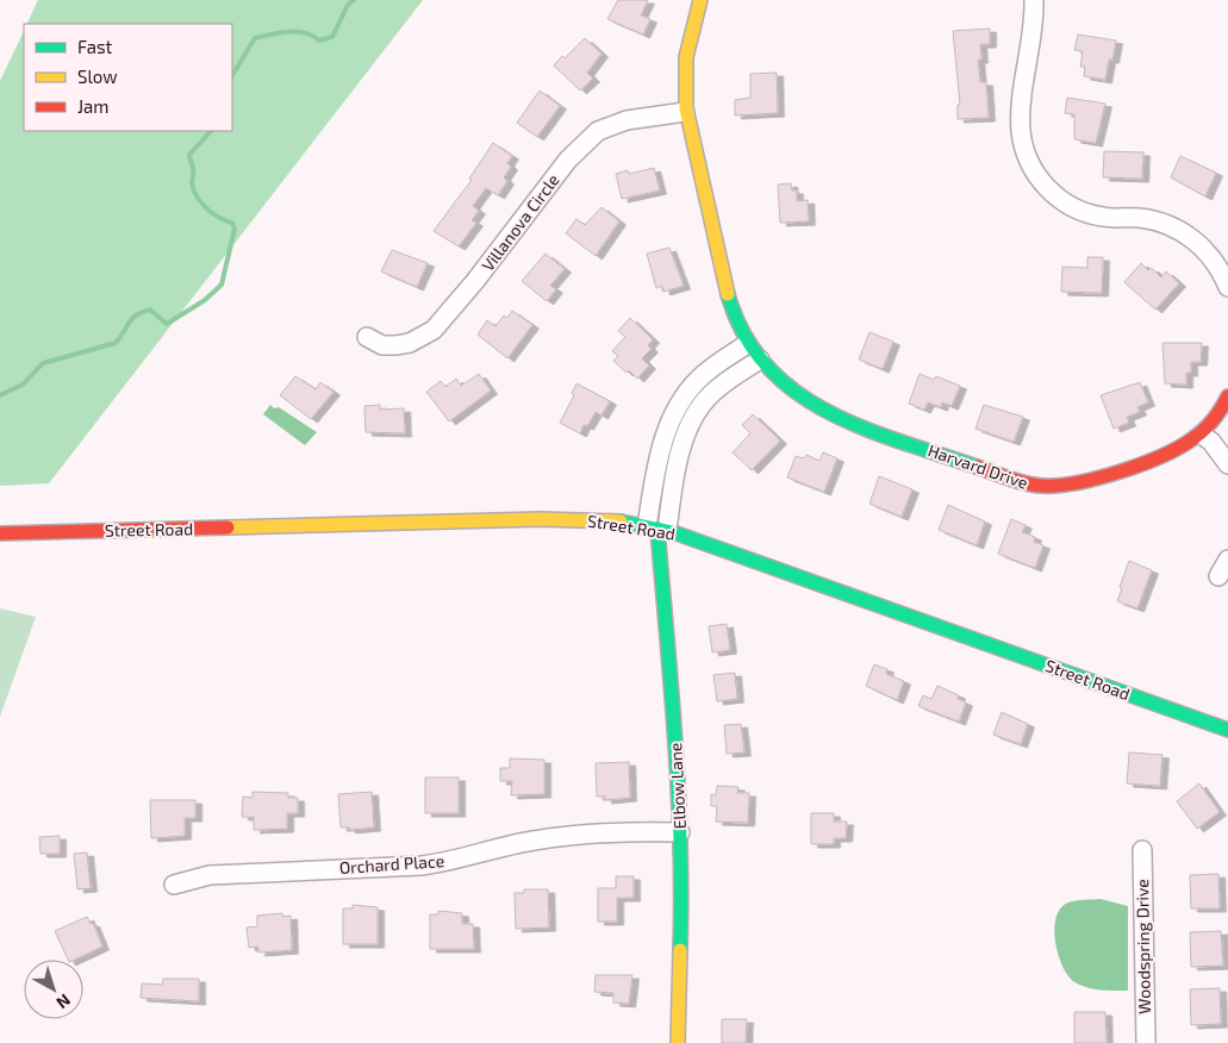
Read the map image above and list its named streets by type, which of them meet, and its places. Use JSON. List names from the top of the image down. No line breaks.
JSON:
{"streets":{"street":["Villanova Circle","Harvard Drive","Street Road","Elbow Lane","Orchard Place","Woodspring Drive"]},"crossings":[["Villanova Circle","Harvard Drive"],["Street Road","Elbow Lane"],["Elbow Lane","Orchard Place"]],"legend":["Fast","Slow","Jam"],"north":"bottom right"}
